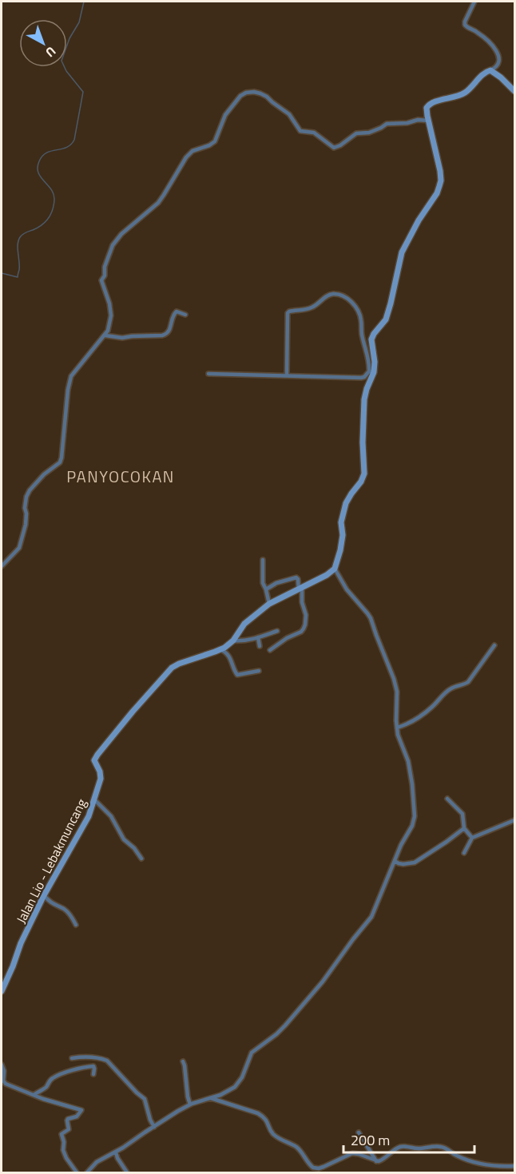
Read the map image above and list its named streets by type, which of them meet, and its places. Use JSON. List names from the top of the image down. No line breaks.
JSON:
{"streets":{"street":["Jalan Lio - Lebakmuncang"]},"districts":["PANYOCOKAN"],"scale_bar":"200 m","north":"bottom right"}
